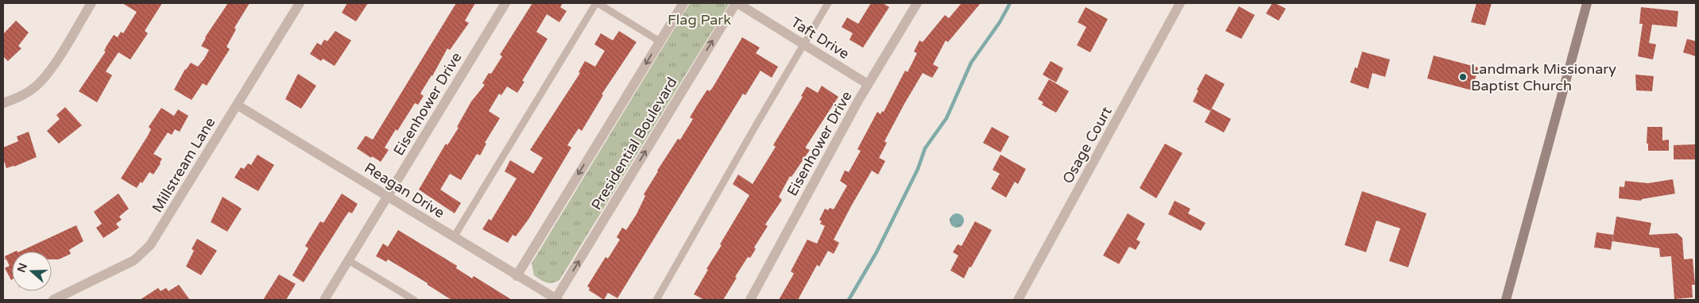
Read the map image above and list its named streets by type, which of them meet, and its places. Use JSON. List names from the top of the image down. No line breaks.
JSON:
{"streets":{"street":["Taft Drive","Eisenhower Drive","Presidential Boulevard","Osage Court","Millstream Lane","Reagan Drive"]},"crossings":[["Taft Drive","Eisenhower Drive"],["Taft Drive","Presidential Boulevard"],["Eisenhower Drive","Reagan Drive"],["Presidential Boulevard","Reagan Drive"],["Millstream Lane","Reagan Drive"]],"parks":["Flag Park"],"places":["Landmark Missionary Baptist Church"],"north":"left"}
